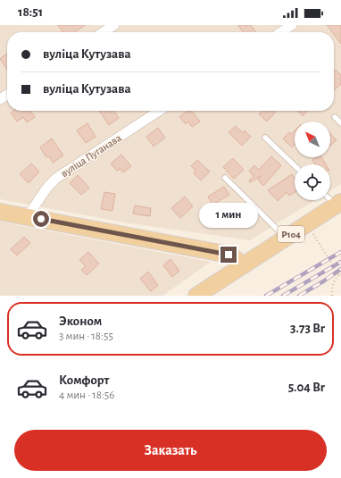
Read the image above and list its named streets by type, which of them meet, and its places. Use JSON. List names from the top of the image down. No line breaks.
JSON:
{"streets":{"main road":["Р104"],"street":["вуліца Пуганава"]},"north":"top left","page":{"status":"18:51","banner":["вуліца Кутузава","вуліца Кутузава"],"bubble":"1 мин","list":[{"name":"Эконом","note":"3 мин · 18:55","value":"3.73 Br"},{"name":"Комфорт","note":"4 мин · 18:56","value":"5.04 Br"}],"buttons":"Заказать"}}
